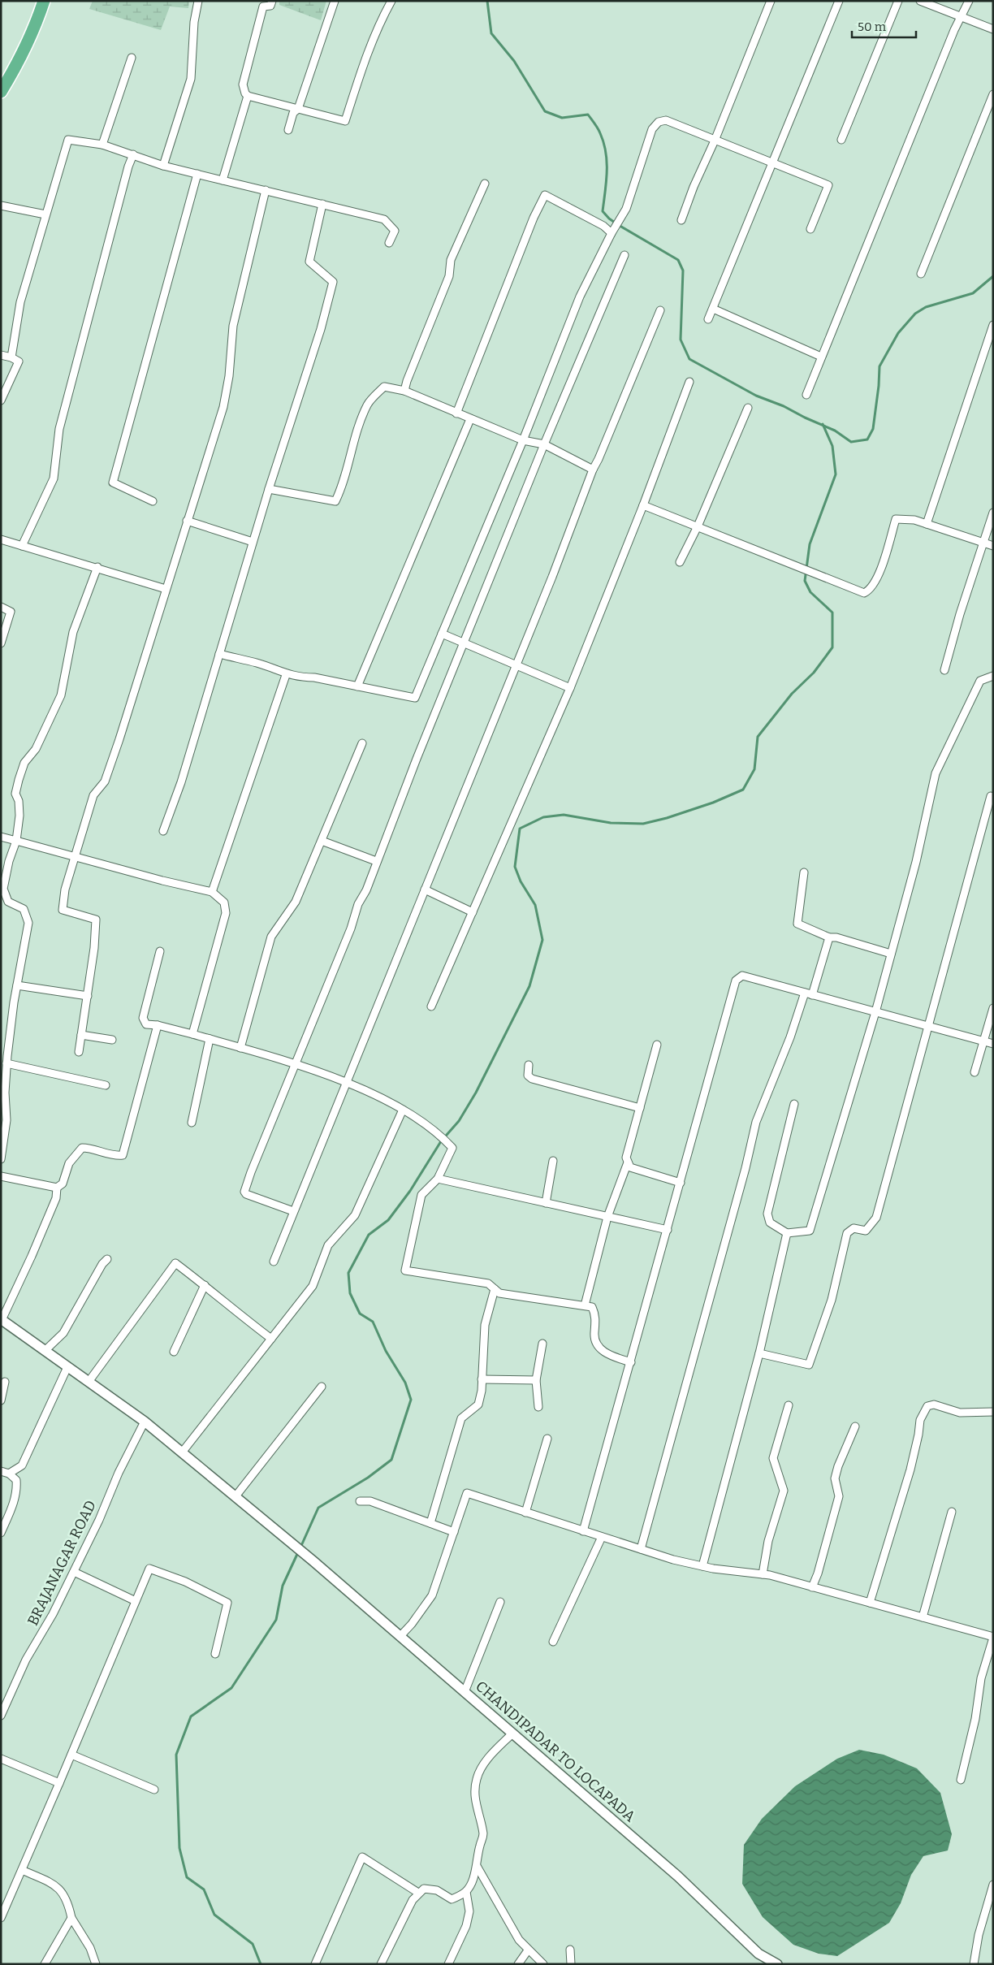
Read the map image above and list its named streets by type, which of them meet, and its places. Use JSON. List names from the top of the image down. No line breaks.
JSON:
{"streets":{"street":["BRAJANAGAR ROAD","CHANDIPADAR TO LOCAPADA"]},"crossings":[["BRAJANAGAR ROAD","CHANDIPADAR TO LOCAPADA"]],"scale_bar":"50 m"}
